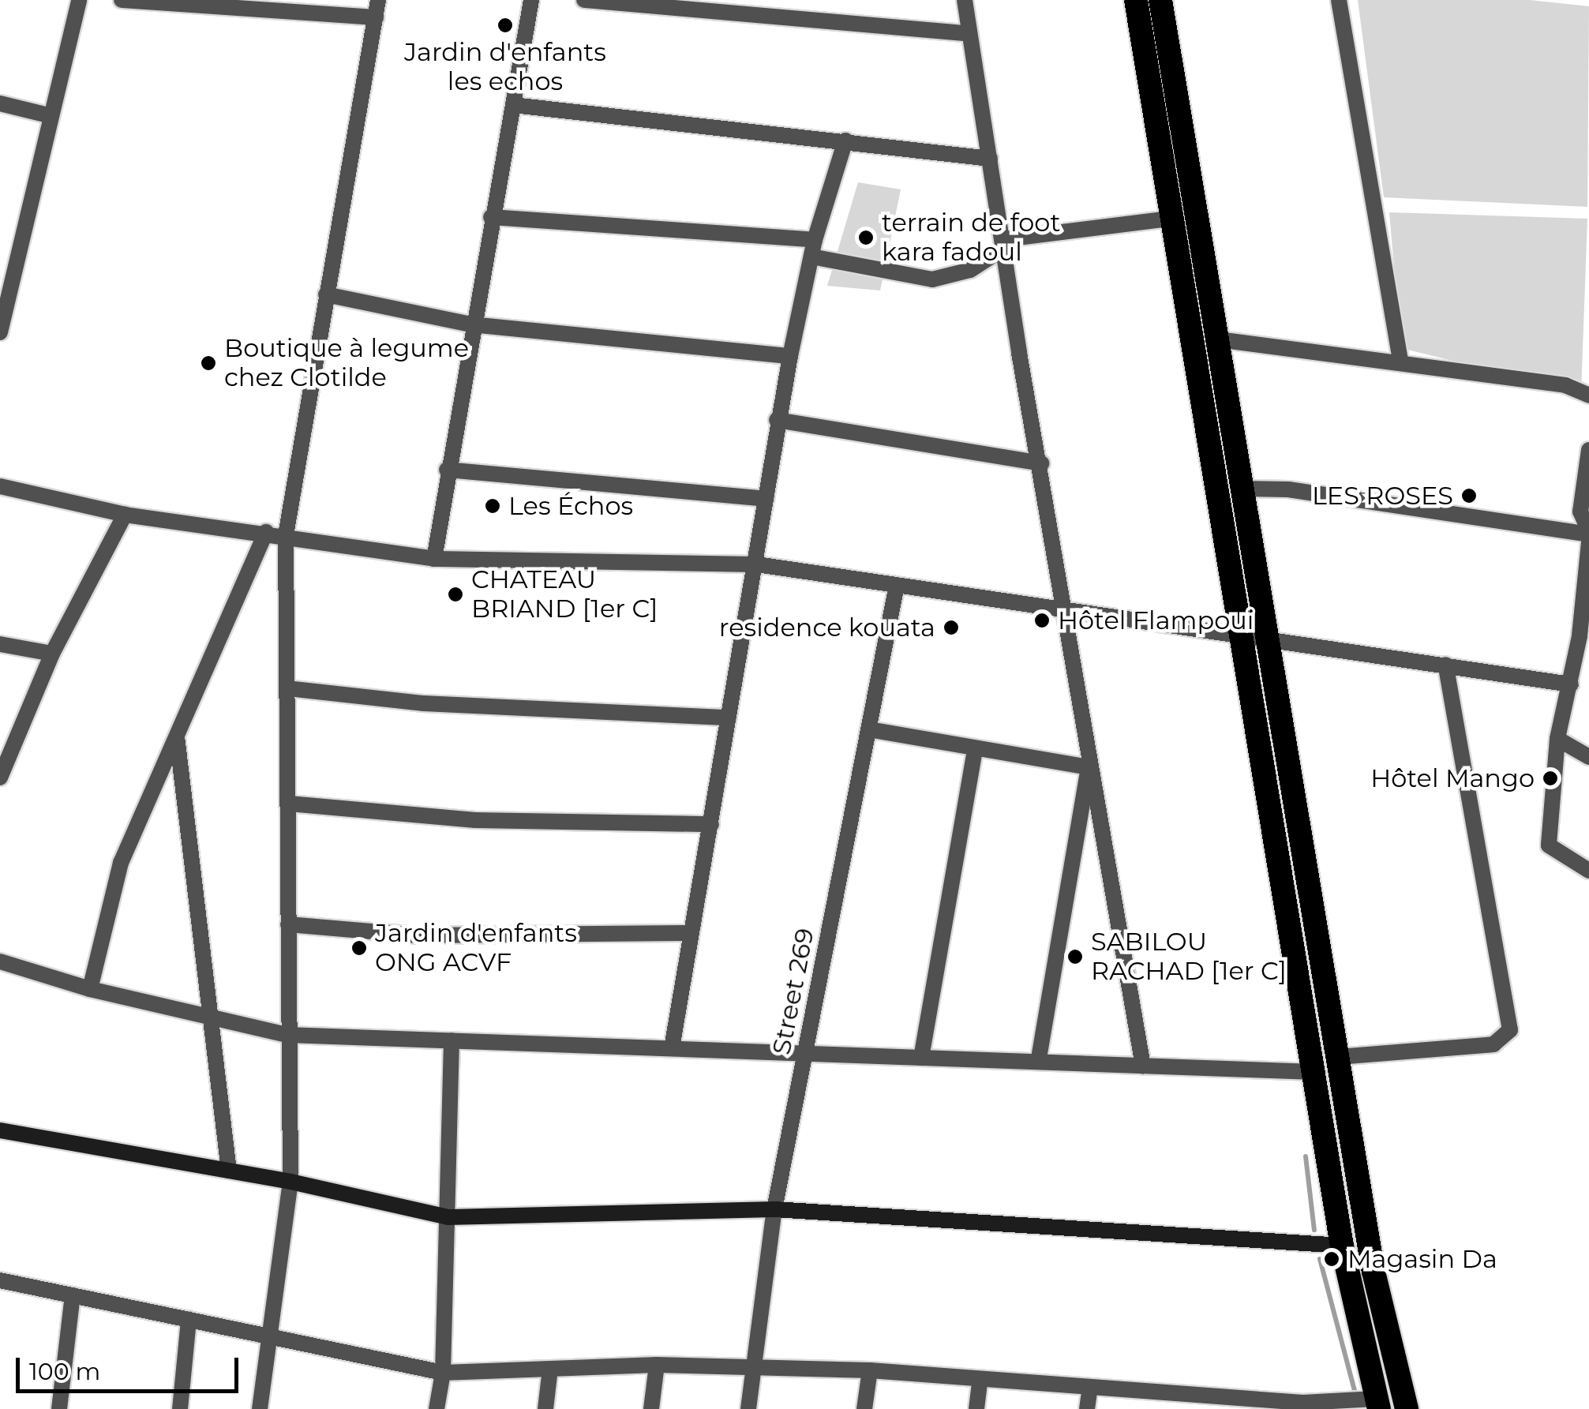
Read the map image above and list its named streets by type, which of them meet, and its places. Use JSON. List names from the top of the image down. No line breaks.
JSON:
{"streets":{"street":["Street 269"]},"places":["Jardin d'enfants les echos","terrain de foot kara fadoul","Boutique à legume chez Clotilde","LES ROSES","Les Échos","CHATEAU BRIAND [1er C]","Hôtel Flampoui","residence kouata","Hôtel Mango","Jardin d'enfants ONG ACVF","SABILOU RACHAD [1er C]","Magasin Da"],"scale_bar":"100 m"}
